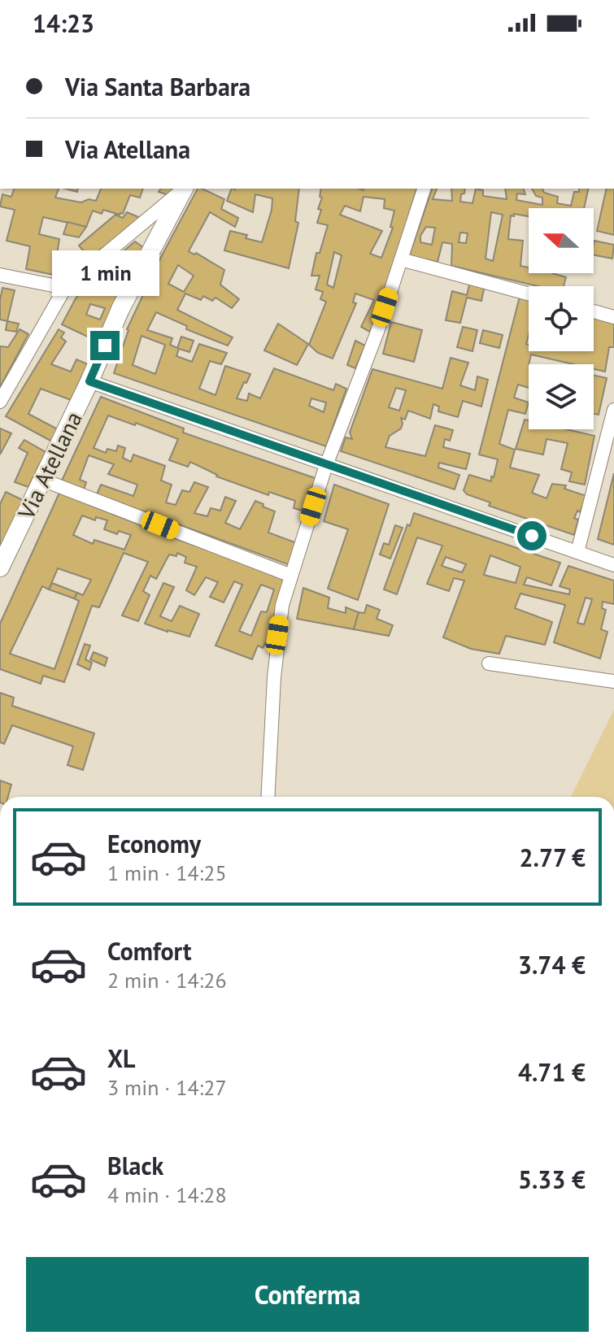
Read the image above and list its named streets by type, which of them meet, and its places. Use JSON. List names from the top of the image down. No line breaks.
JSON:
{"streets":{"main road":["Via Atellana"]},"north":"left","page":{"status":"14:23","banner":["Via Santa Barbara","Via Atellana"],"bubble":"1 min","list":[{"name":"Economy","note":"1 min · 14:25","value":"2.77 €"},{"name":"Comfort","note":"2 min · 14:26","value":"3.74 €"},{"name":"XL","note":"3 min · 14:27","value":"4.71 €"},{"name":"Black","note":"4 min · 14:28","value":"5.33 €"}],"buttons":"Conferma"}}
